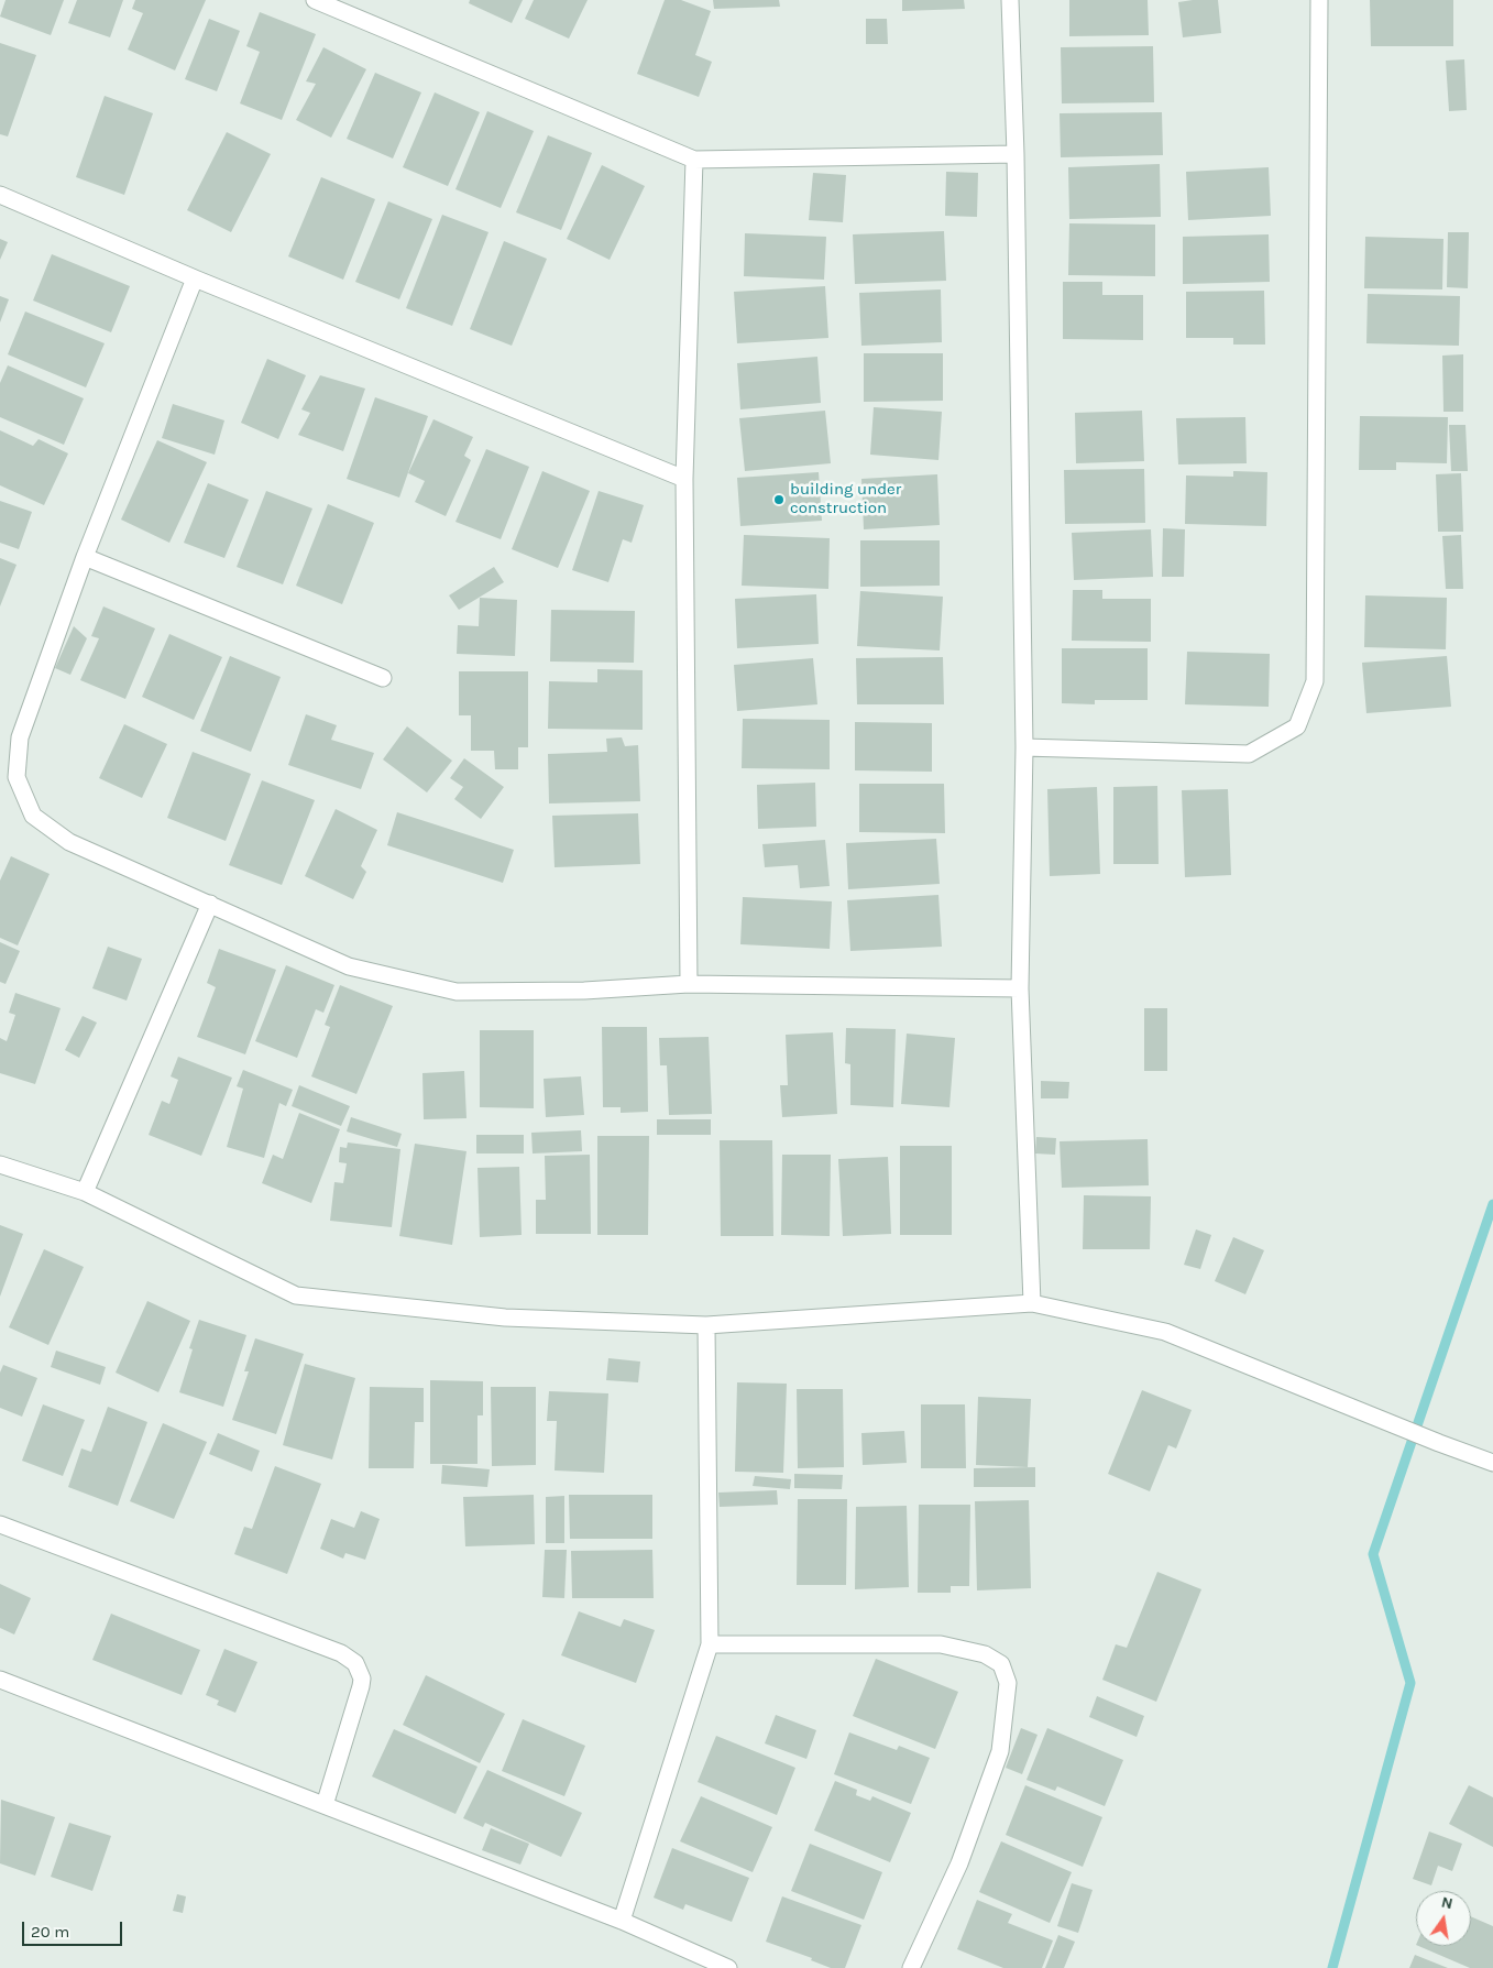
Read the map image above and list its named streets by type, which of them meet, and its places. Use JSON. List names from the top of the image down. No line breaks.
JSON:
{"places":["building under construction"],"scale_bar":"20 m","north":"top"}
